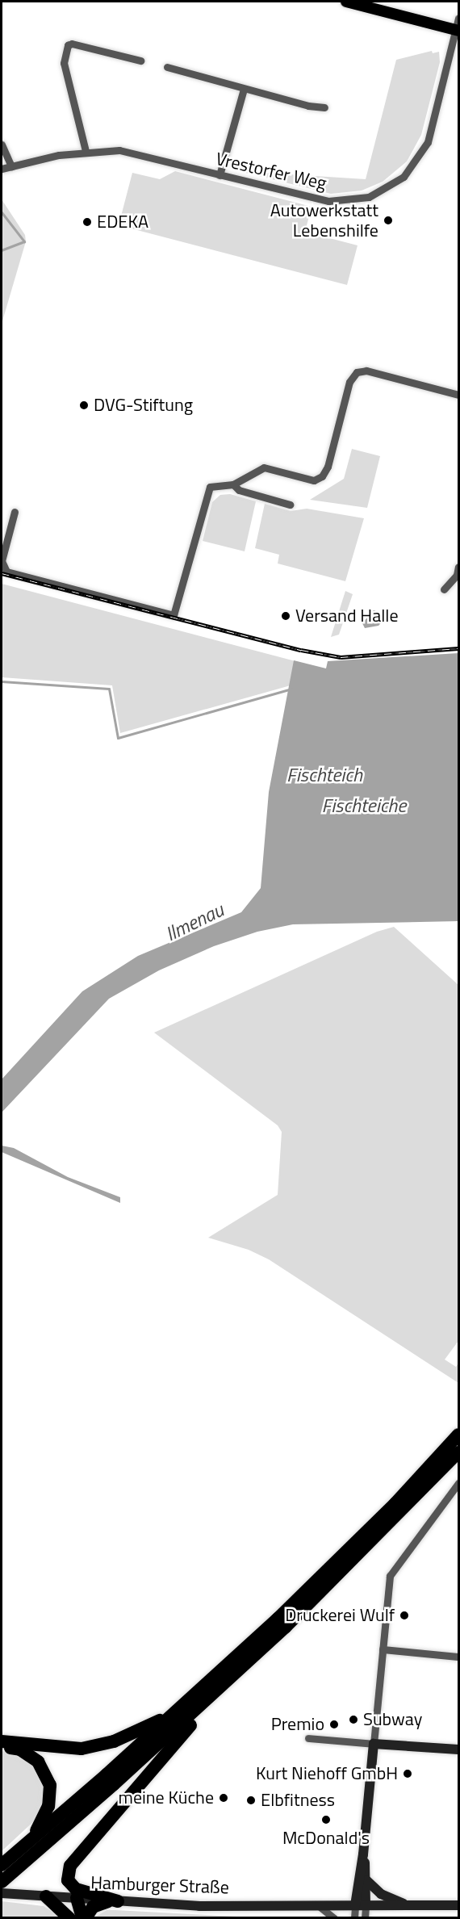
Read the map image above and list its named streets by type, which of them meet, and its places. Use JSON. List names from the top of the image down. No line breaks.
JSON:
{"streets":{"main road":["Hamburger Straße"],"street":["Vrestorfer Weg"]},"water":["Fischteich","Fischteiche","Ilmenau"],"places":["Autowerkstatt Lebenshilfe","EDEKA","DVG-Stiftung","Versand Halle","Druckerei Wulf","Subway","Premio","Kurt Niehoff GmbH","meine Küche","Elbfitness","McDonald's"]}
